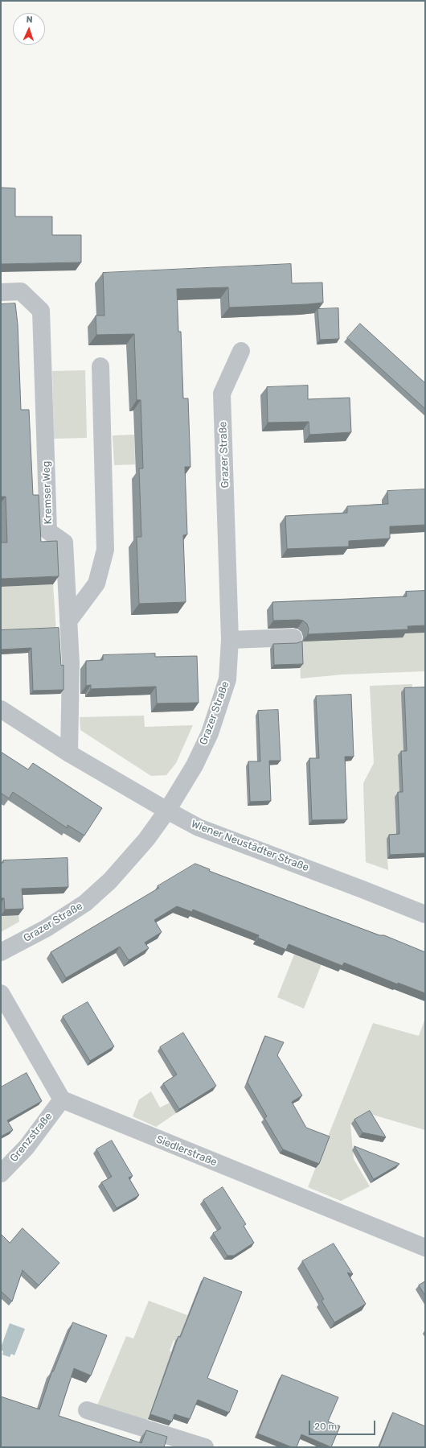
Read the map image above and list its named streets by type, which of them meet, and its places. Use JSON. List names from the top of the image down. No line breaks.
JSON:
{"streets":{"street":["Grazer Straße","Kremser Weg","Wiener Neustädter Straße","Grenzstraße","Siedlerstraße"]},"crossings":[["Grazer Straße","Wiener Neustädter Straße"],["Kremser Weg","Wiener Neustädter Straße"],["Grenzstraße","Siedlerstraße"]],"scale_bar":"20 m","north":"top"}
